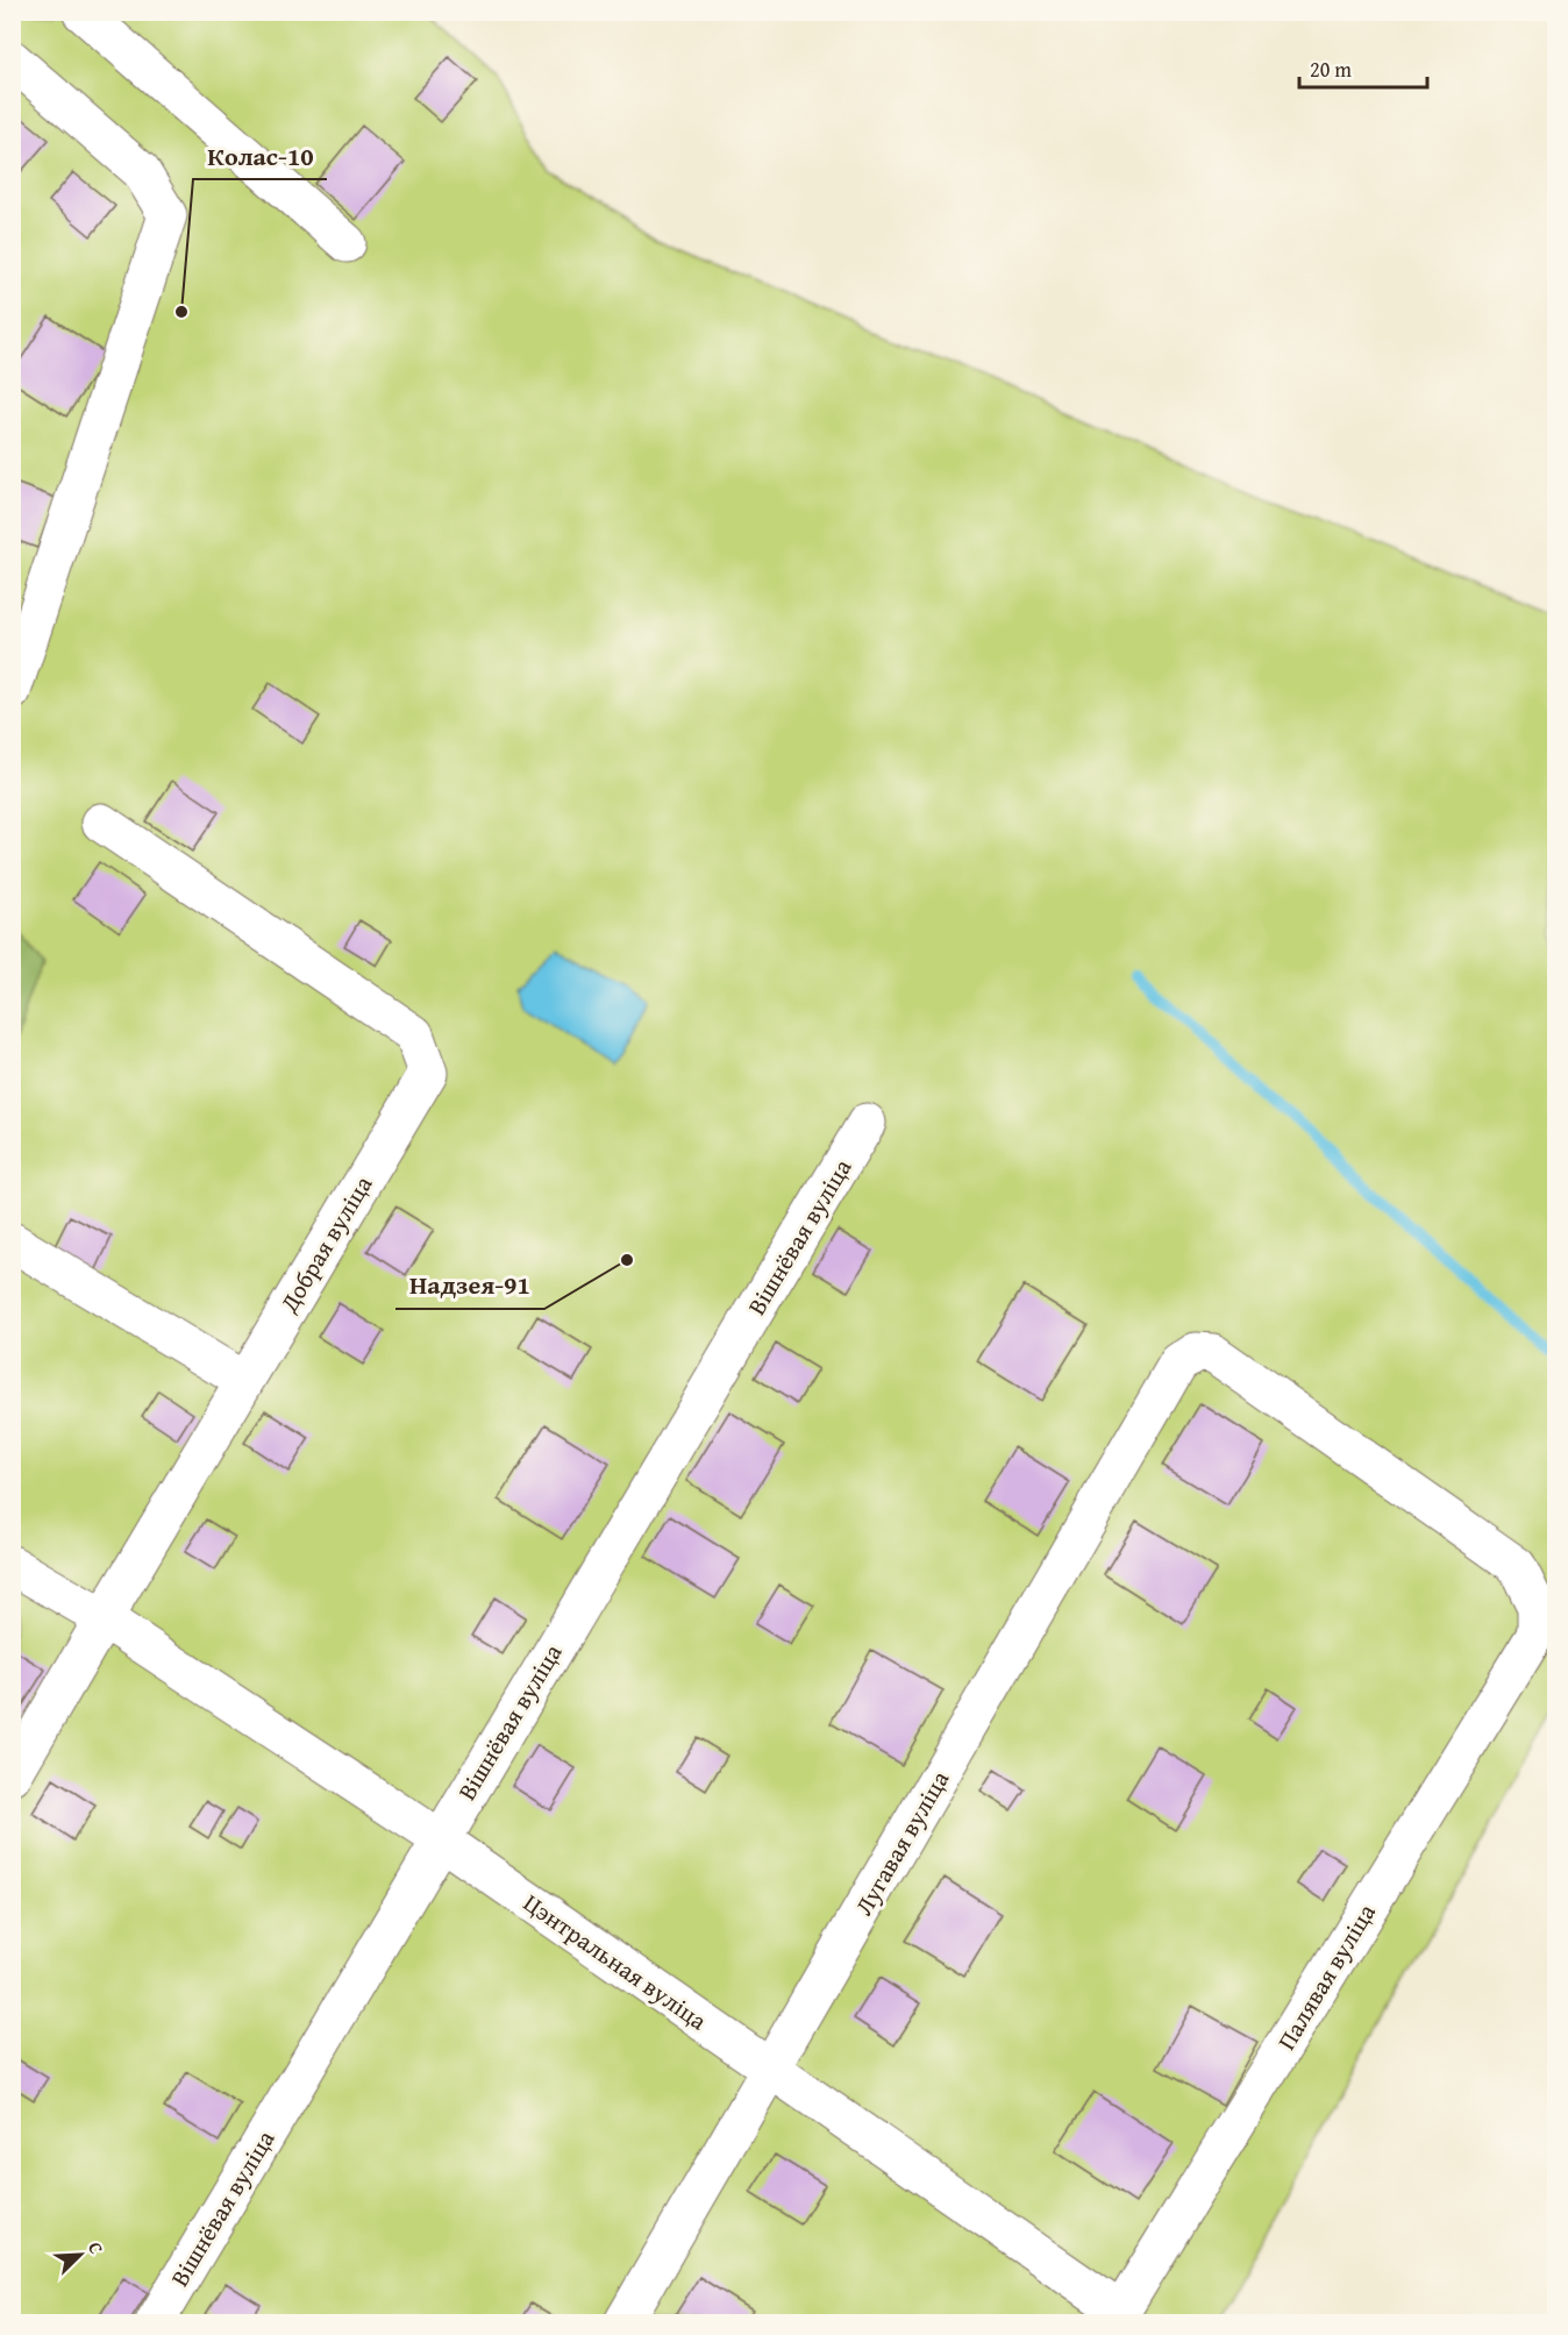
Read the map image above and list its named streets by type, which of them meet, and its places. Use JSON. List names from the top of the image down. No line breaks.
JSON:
{"streets":{"street":["Вішнёвая вуліца","Добрая вуліца","Лугавая вуліца","Цэнтральная вуліца","Палявая вуліца"]},"crossings":[["Вішнёвая вуліца","Цэнтральная вуліца"],["Добрая вуліца","Цэнтральная вуліца"],["Лугавая вуліца","Цэнтральная вуліца"],["Лугавая вуліца","Палявая вуліца"],["Цэнтральная вуліца","Палявая вуліца"]],"places":["Колас-10","Надзея-91"],"scale_bar":"20 m","north":"top right"}
